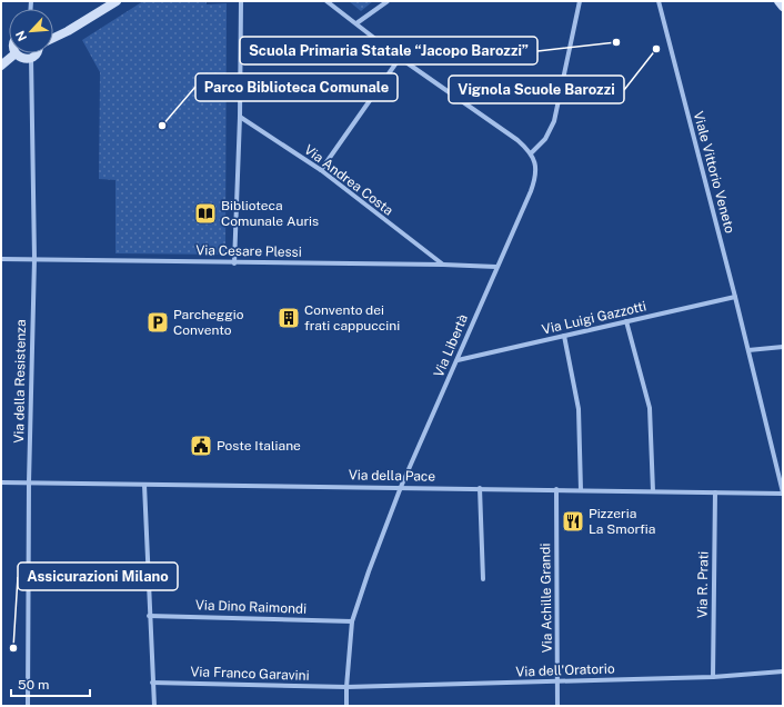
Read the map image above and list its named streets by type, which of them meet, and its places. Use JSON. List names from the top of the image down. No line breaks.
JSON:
{"streets":{"street":["Viale Vittorio Veneto","Via Andrea Costa","Via Cesare Plessi","Via Luigi Gazzotti","Via Libertà","Via della Resistenza","Via della Pace","Via R. Prati","Via Achille Grandi","Via Dino Raimondi","Via dell'Oratorio","Via Franco Garavini"]},"crossings":[["Viale Vittorio Veneto","Via Luigi Gazzotti"],["Viale Vittorio Veneto","Via della Pace"],["Via Andrea Costa","Via Cesare Plessi"],["Via Cesare Plessi","Via Libertà"],["Via Cesare Plessi","Via della Resistenza"],["Via Luigi Gazzotti","Via Libertà"],["Via Libertà","Via della Pace"],["Via Libertà","Via Dino Raimondi"],["Via Libertà","Via dell'Oratorio"],["Via Libertà","Via Franco Garavini"],["Via della Resistenza","Via della Pace"],["Via della Pace","Via R. Prati"],["Via della Pace","Via Achille Grandi"],["Via R. Prati","Via dell'Oratorio"],["Via Achille Grandi","Via dell'Oratorio"],["Via dell'Oratorio","Via Franco Garavini"]],"places":{"other":["Scuola Primaria Statale “Jacopo Barozzi”","Vignola Scuole Barozzi","Parco Biblioteca Comunale","Assicurazioni Milano"],"library":["Biblioteca Comunale Auris"],"building":["Convento dei frati cappuccini"],"parking":["Parcheggio Convento"],"public building":["Poste Italiane"],"restaurant":["Pizzeria La Smorfia"]},"scale_bar":"50 m","north":"bottom left"}
